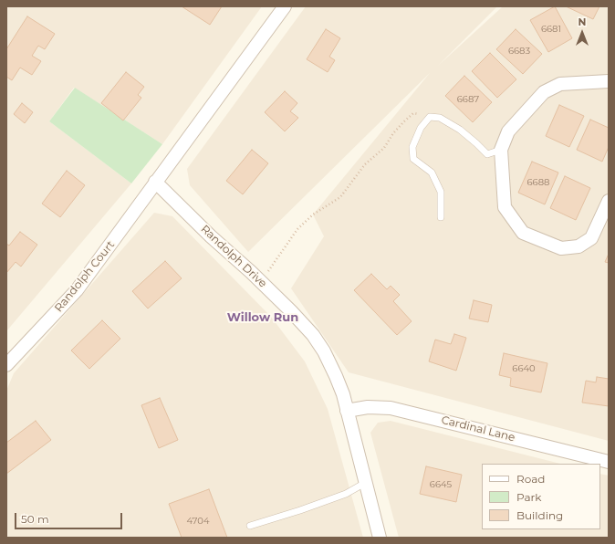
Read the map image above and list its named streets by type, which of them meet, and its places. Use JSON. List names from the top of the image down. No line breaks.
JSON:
{"streets":{"street":["Randolph Drive","Randolph Court","Cardinal Lane"]},"crossings":[["Randolph Drive","Randolph Court"],["Randolph Drive","Cardinal Lane"]],"districts":["Willow Run"],"house_numbers":["6681","6683","6687","6688","6640","6645","4704"],"legend":["Road","Park","Building"],"scale_bar":"50 m","north":"top"}
